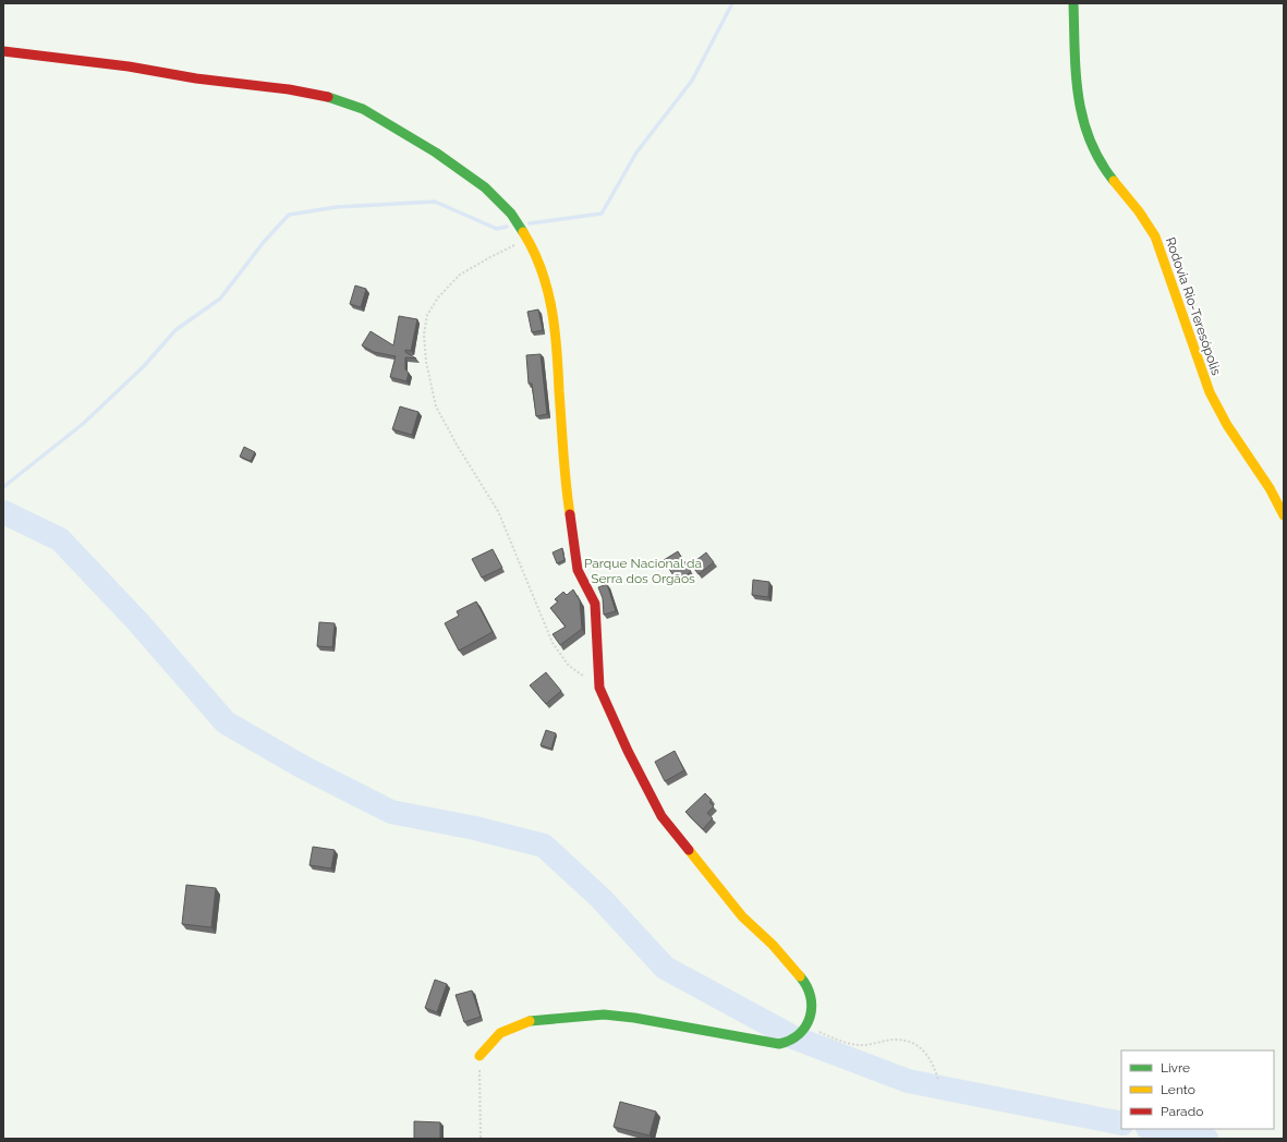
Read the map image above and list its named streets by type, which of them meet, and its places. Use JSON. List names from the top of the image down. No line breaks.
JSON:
{"streets":{"main road":["Rodovia Rio-Teresópolis"]},"parks":["Parque Nacional da Serra dos Orgãos"],"legend":["Livre","Lento","Parado"]}
